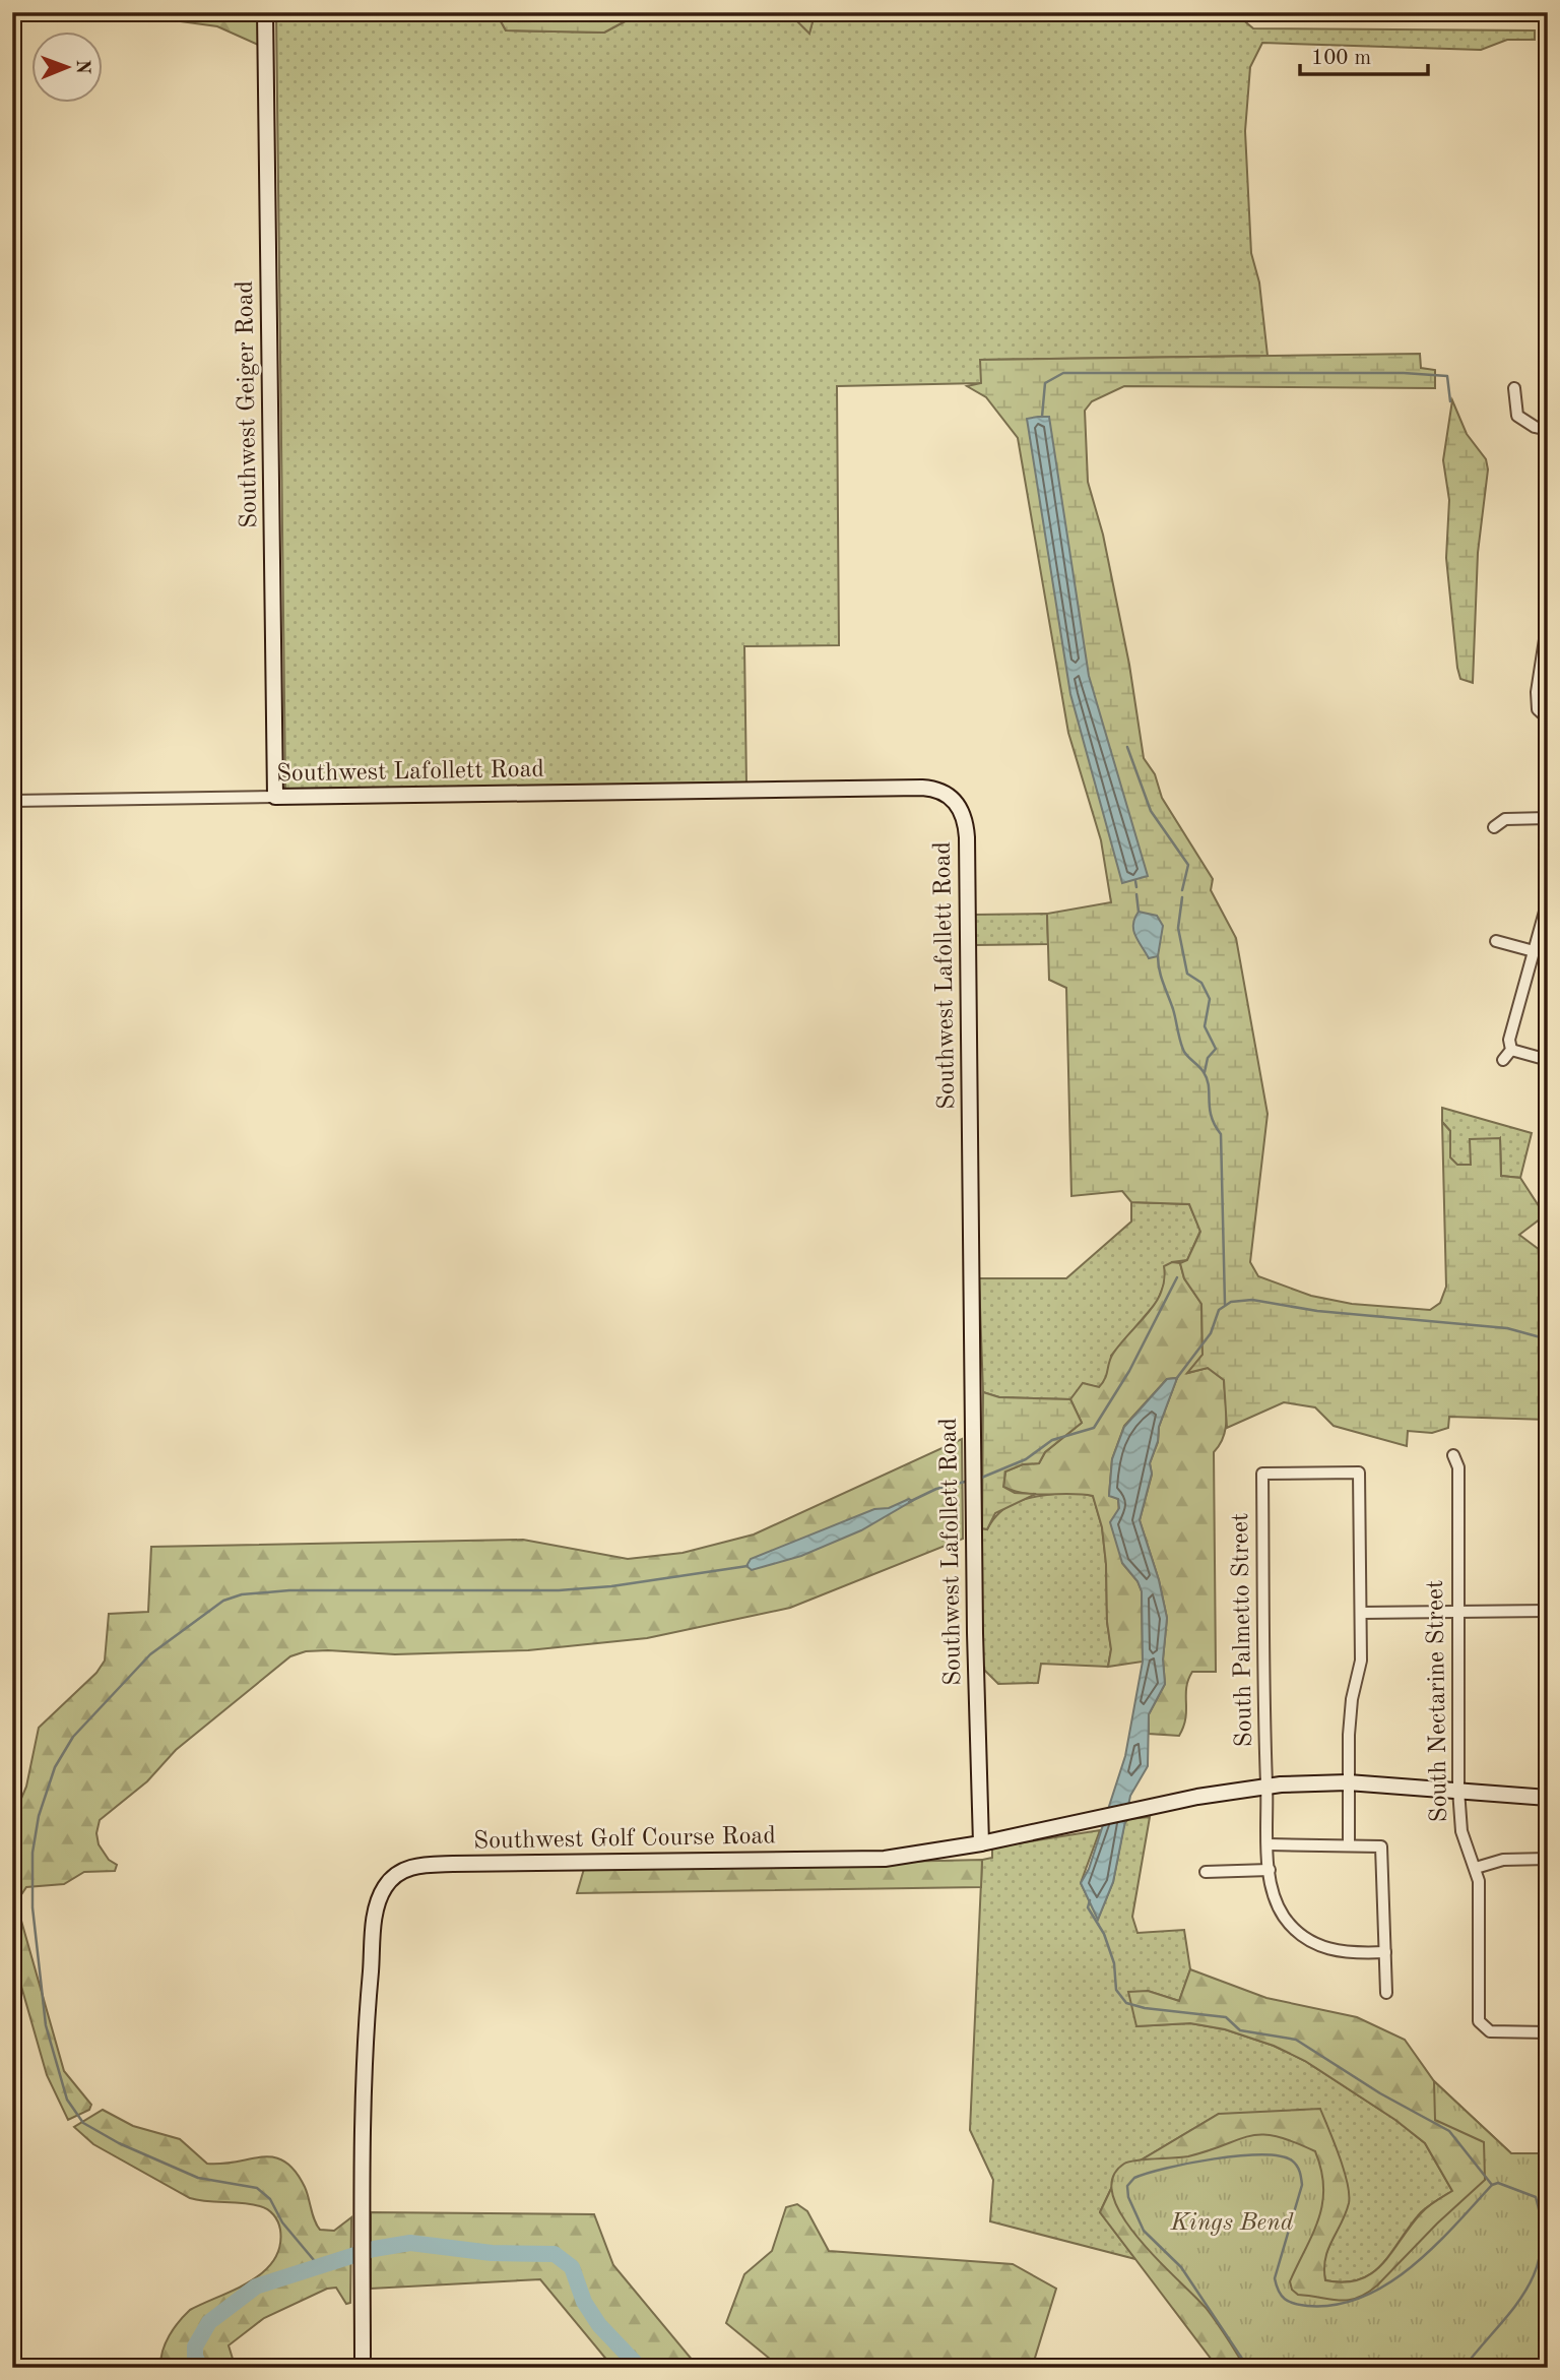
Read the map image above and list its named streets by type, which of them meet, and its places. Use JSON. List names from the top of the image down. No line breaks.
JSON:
{"streets":{"street":["Southwest Geiger Road","Southwest Lafollett Road","South Palmetto Street","South Nectarine Street","Southwest Golf Course Road"]},"crossings":[["Southwest Geiger Road","Southwest Lafollett Road"],["Southwest Lafollett Road","Southwest Golf Course Road"],["South Palmetto Street","Southwest Golf Course Road"],["South Nectarine Street","Southwest Golf Course Road"]],"parks":["Kings Bend"],"scale_bar":"100 m","north":"right"}
